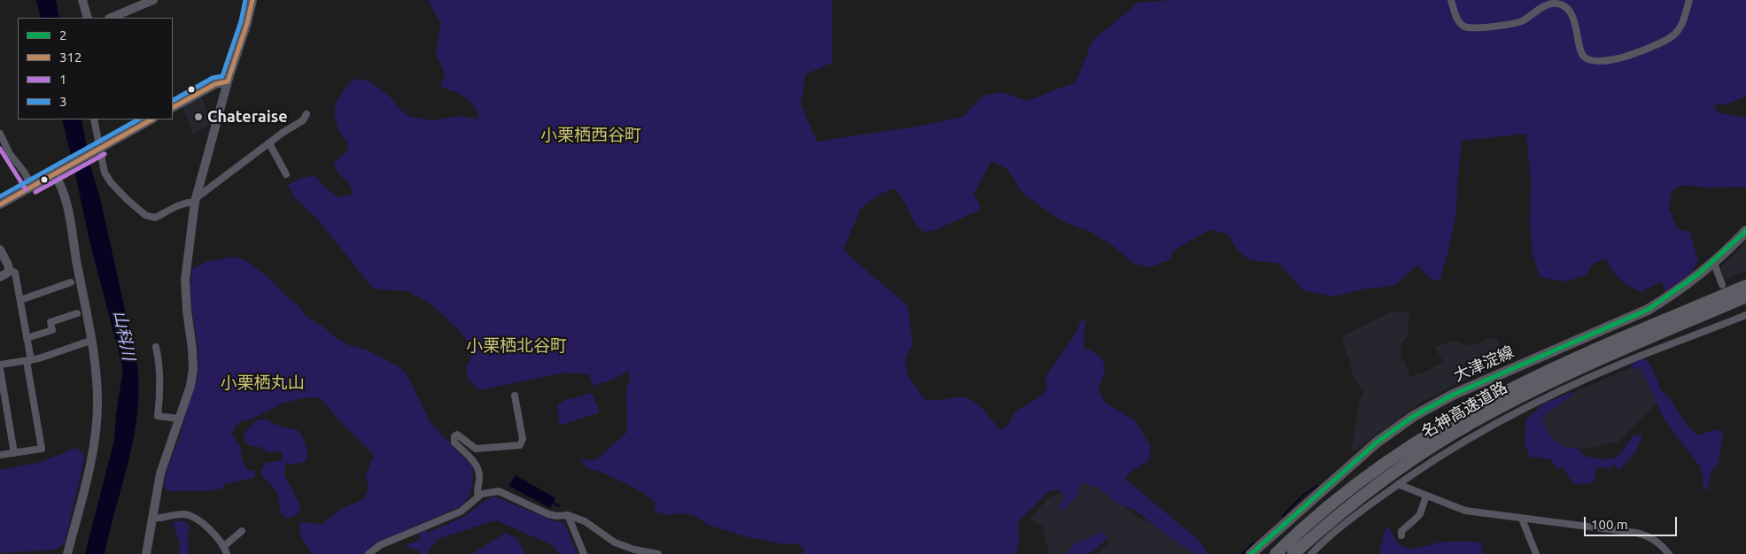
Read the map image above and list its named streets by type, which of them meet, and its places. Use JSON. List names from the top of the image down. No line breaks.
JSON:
{"streets":{"highway":["名神高速道路"],"main road":["大津淀線"]},"districts":["小栗栖西谷町","小栗栖北谷町","小栗栖丸山"],"water":["山科川"],"places":["Chateraise"],"lines":["transit line 312","transit line 3","transit line 1","transit line 2"],"legend":["2","312","1","3"],"scale_bar":"100 m"}
